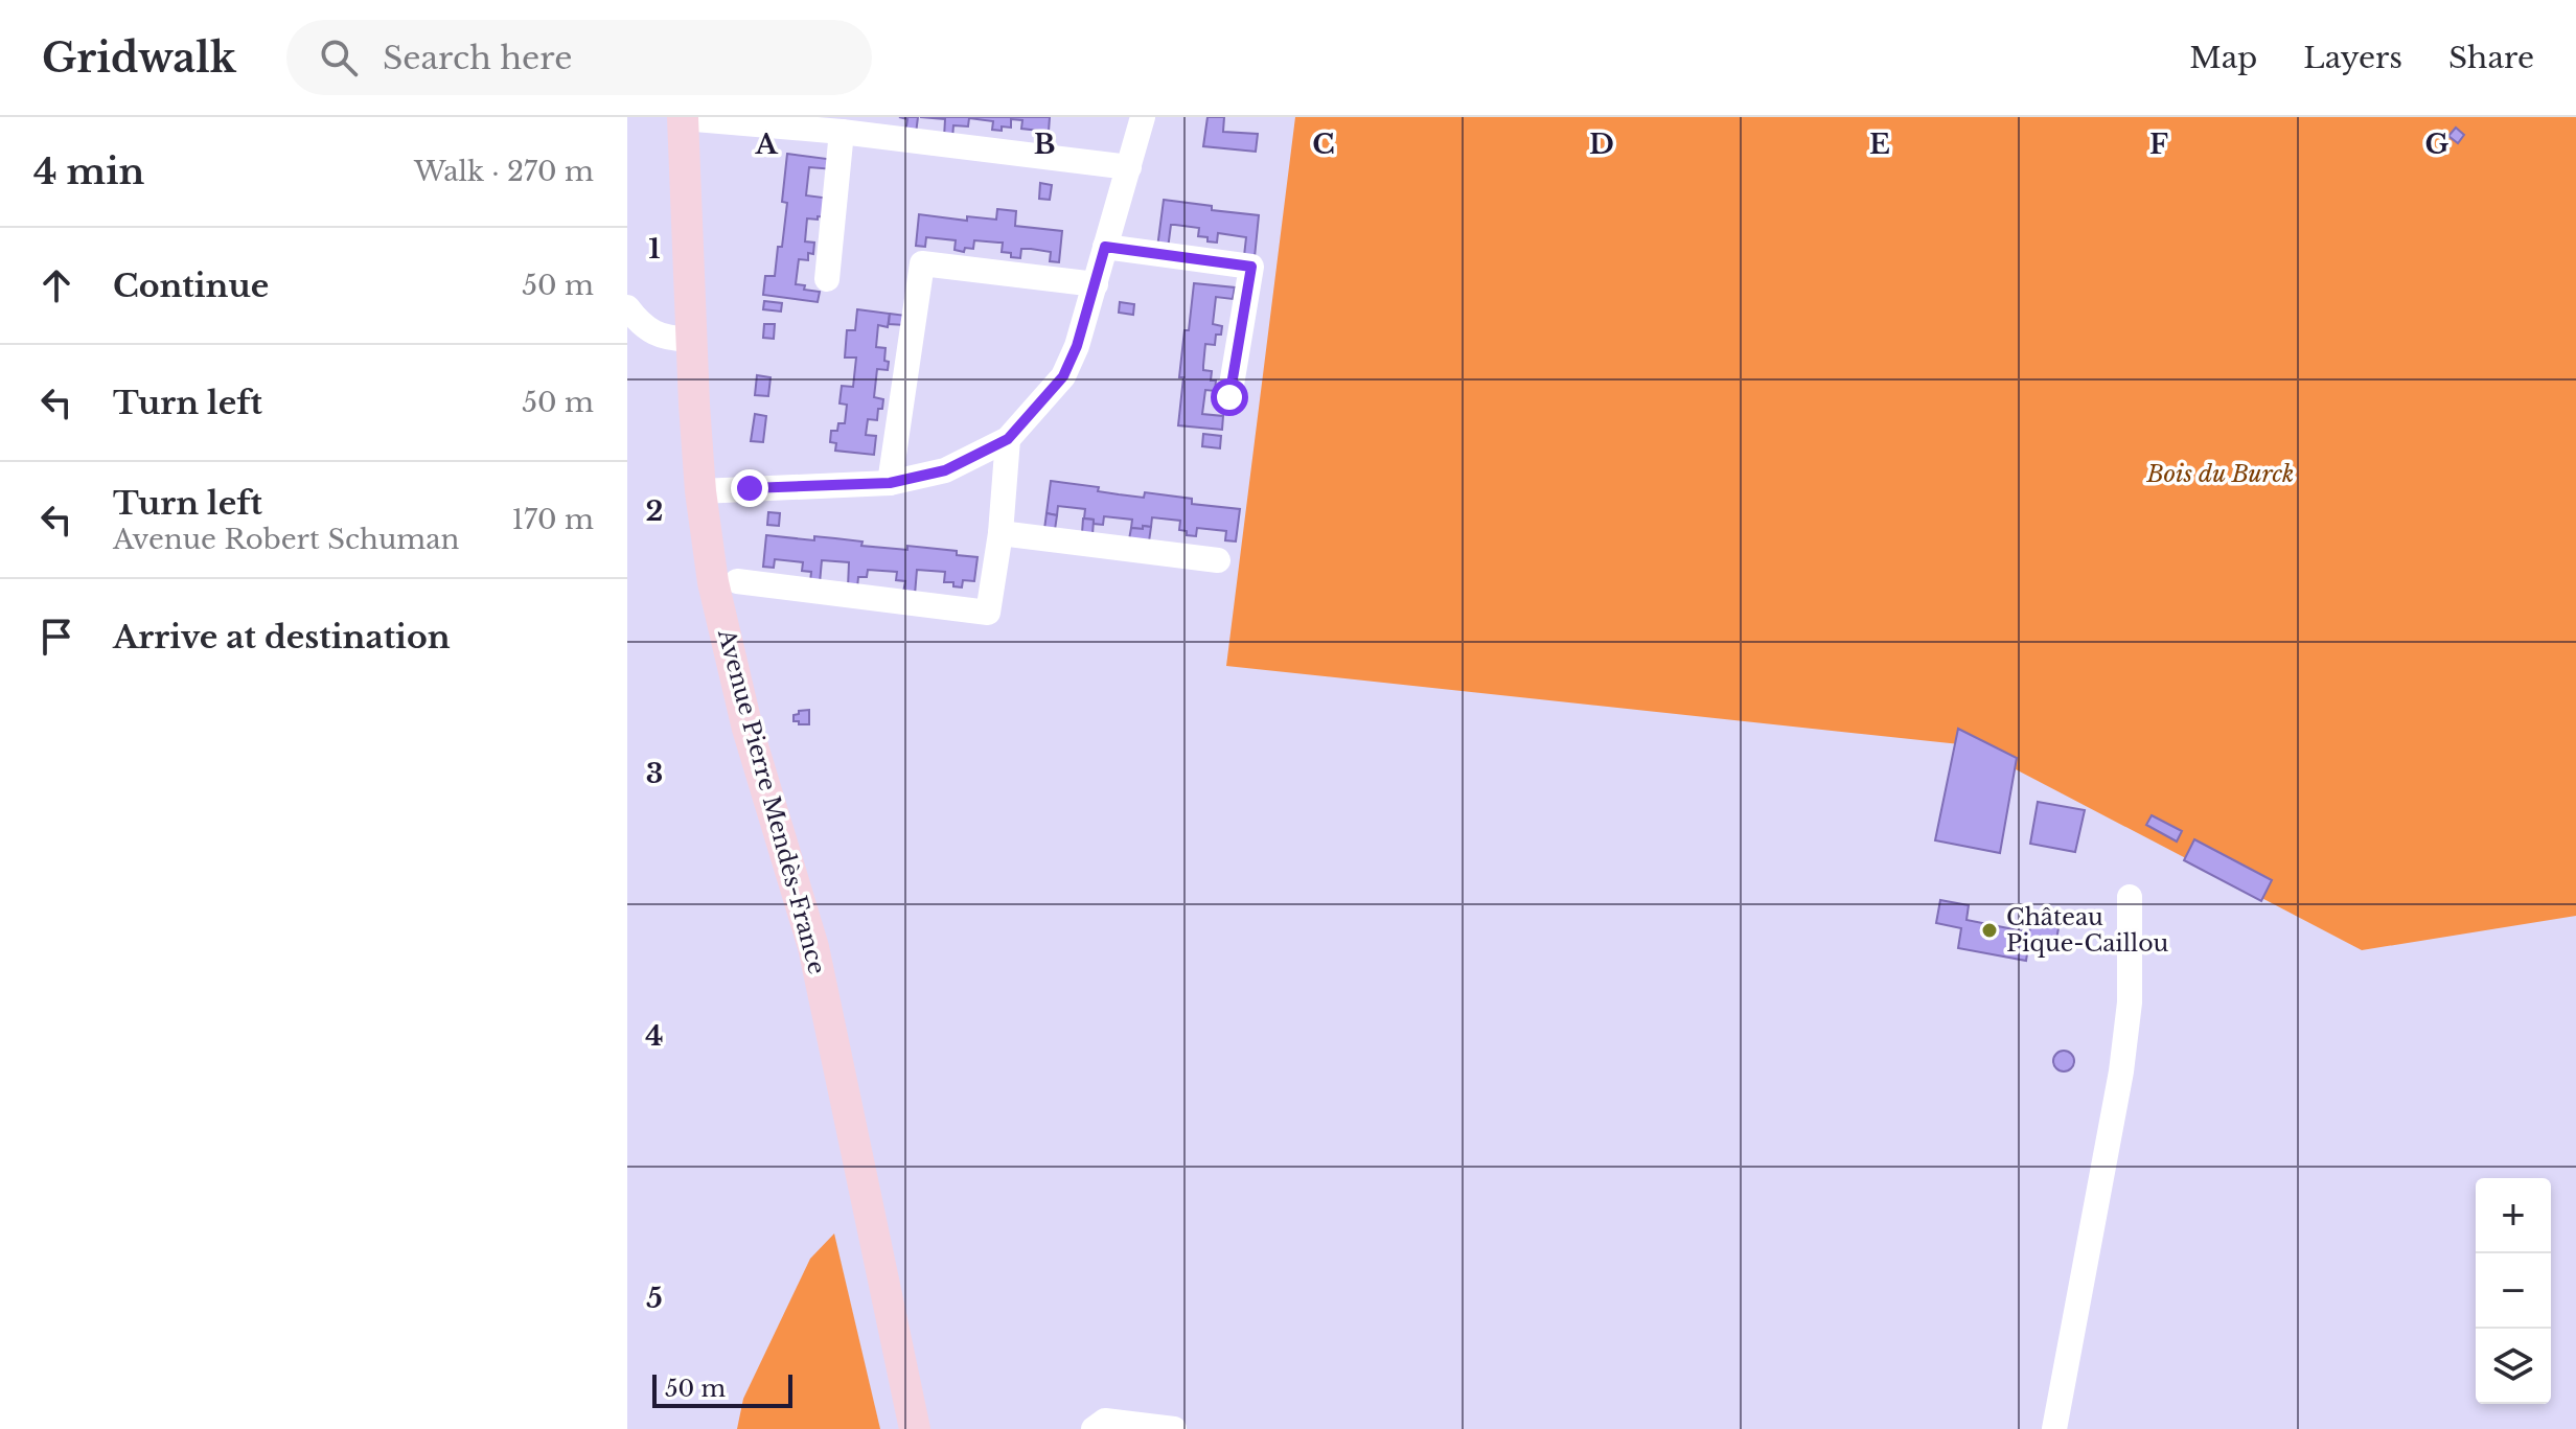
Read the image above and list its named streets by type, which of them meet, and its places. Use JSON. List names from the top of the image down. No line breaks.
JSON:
{"streets":{"main road":["Avenue Pierre Mendès-France"]},"parks":["Bois du Burck"],"places":["Château Pique-Caillou"],"scale_bar":"50 m","page":{"header":"Gridwalk","search":"Search here","nav":["Map","Layers","Share"],"heading":["4 min","Walk · 270 m"],"list":[["Continue","50 m"],["Turn left","50 m"],["Turn left","Avenue Robert Schuman","170 m"],"Arrive at destination"],"map_buttons":["+","−"],"scale":"50 m"},"grid":{"columns":["A","B","C","D","E","F","G"],"rows":["1","2","3","4","5"]}}
